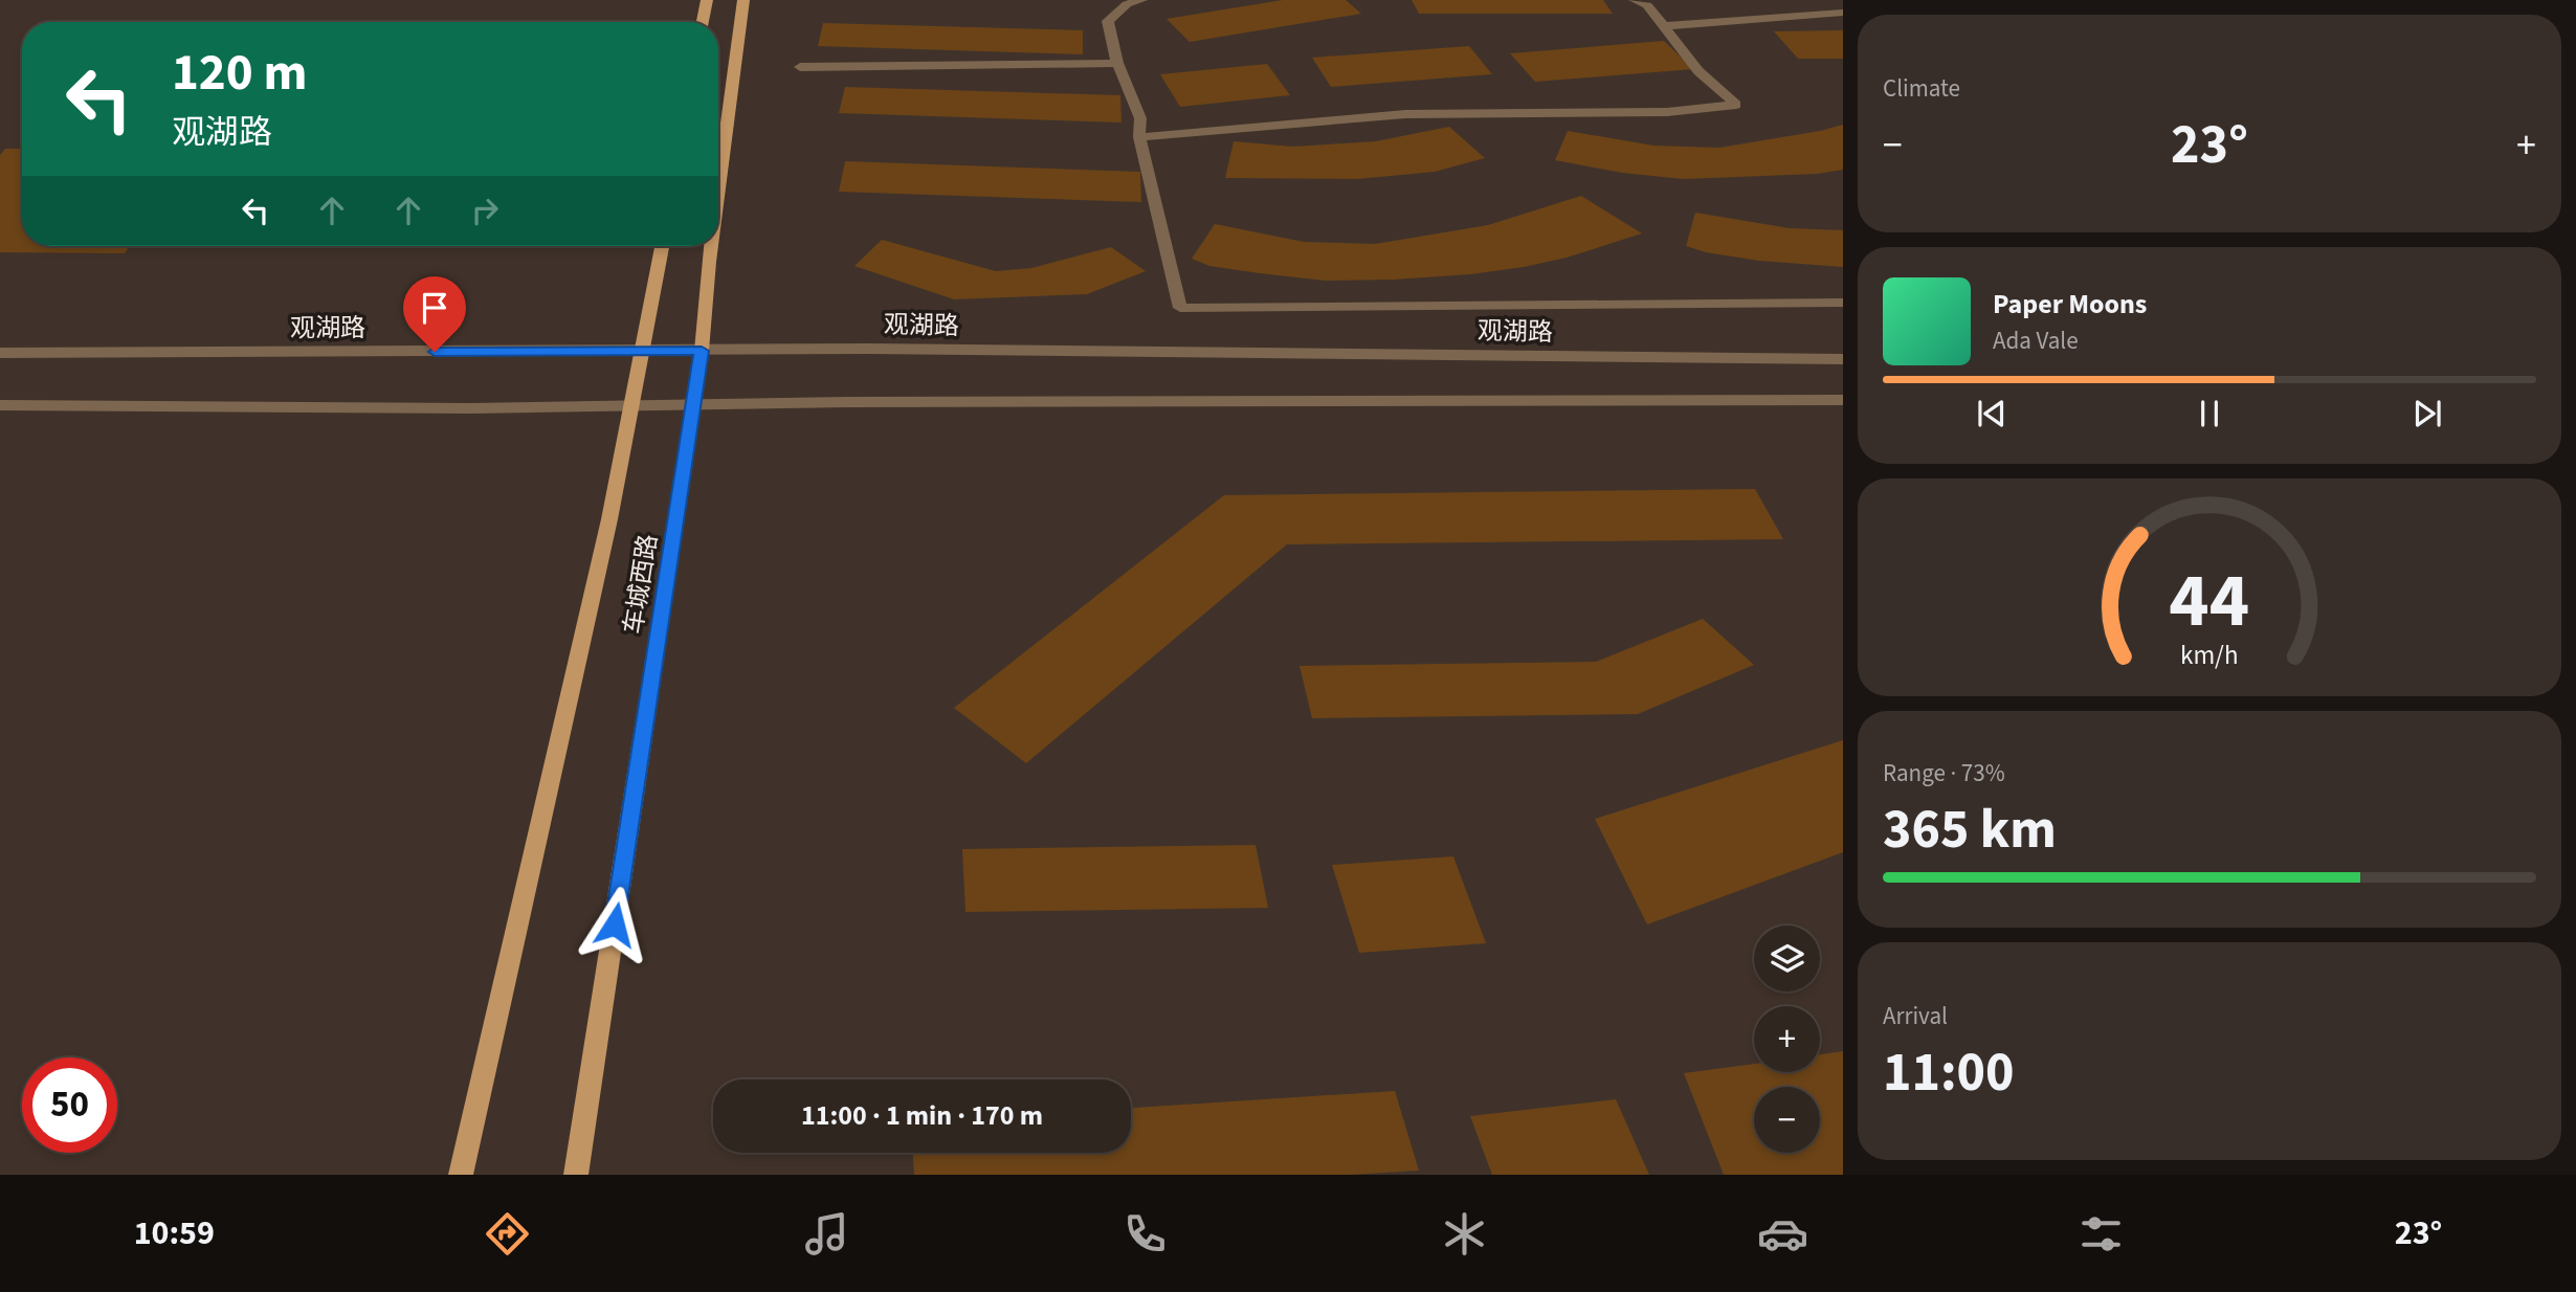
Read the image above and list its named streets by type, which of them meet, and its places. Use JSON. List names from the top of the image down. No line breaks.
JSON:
{"streets":{"main road":["车城西路"],"street":["观湖路"]},"crossings":[["观湖路","车城西路"]],"page":{"tile":["Climate",["Range · 73%","365 km"],["Arrival","11:00"]],"turn":["120 m","观湖路"],"heat":["−","23°","+"],"song":["Paper Moons","Ada Vale"],"map_buttons":["+","−"],"limit":"50","trip":"11:00 · 1 min · 170 m","tabs":["10:59","23°"],"gauge":["44","km/h"]}}
